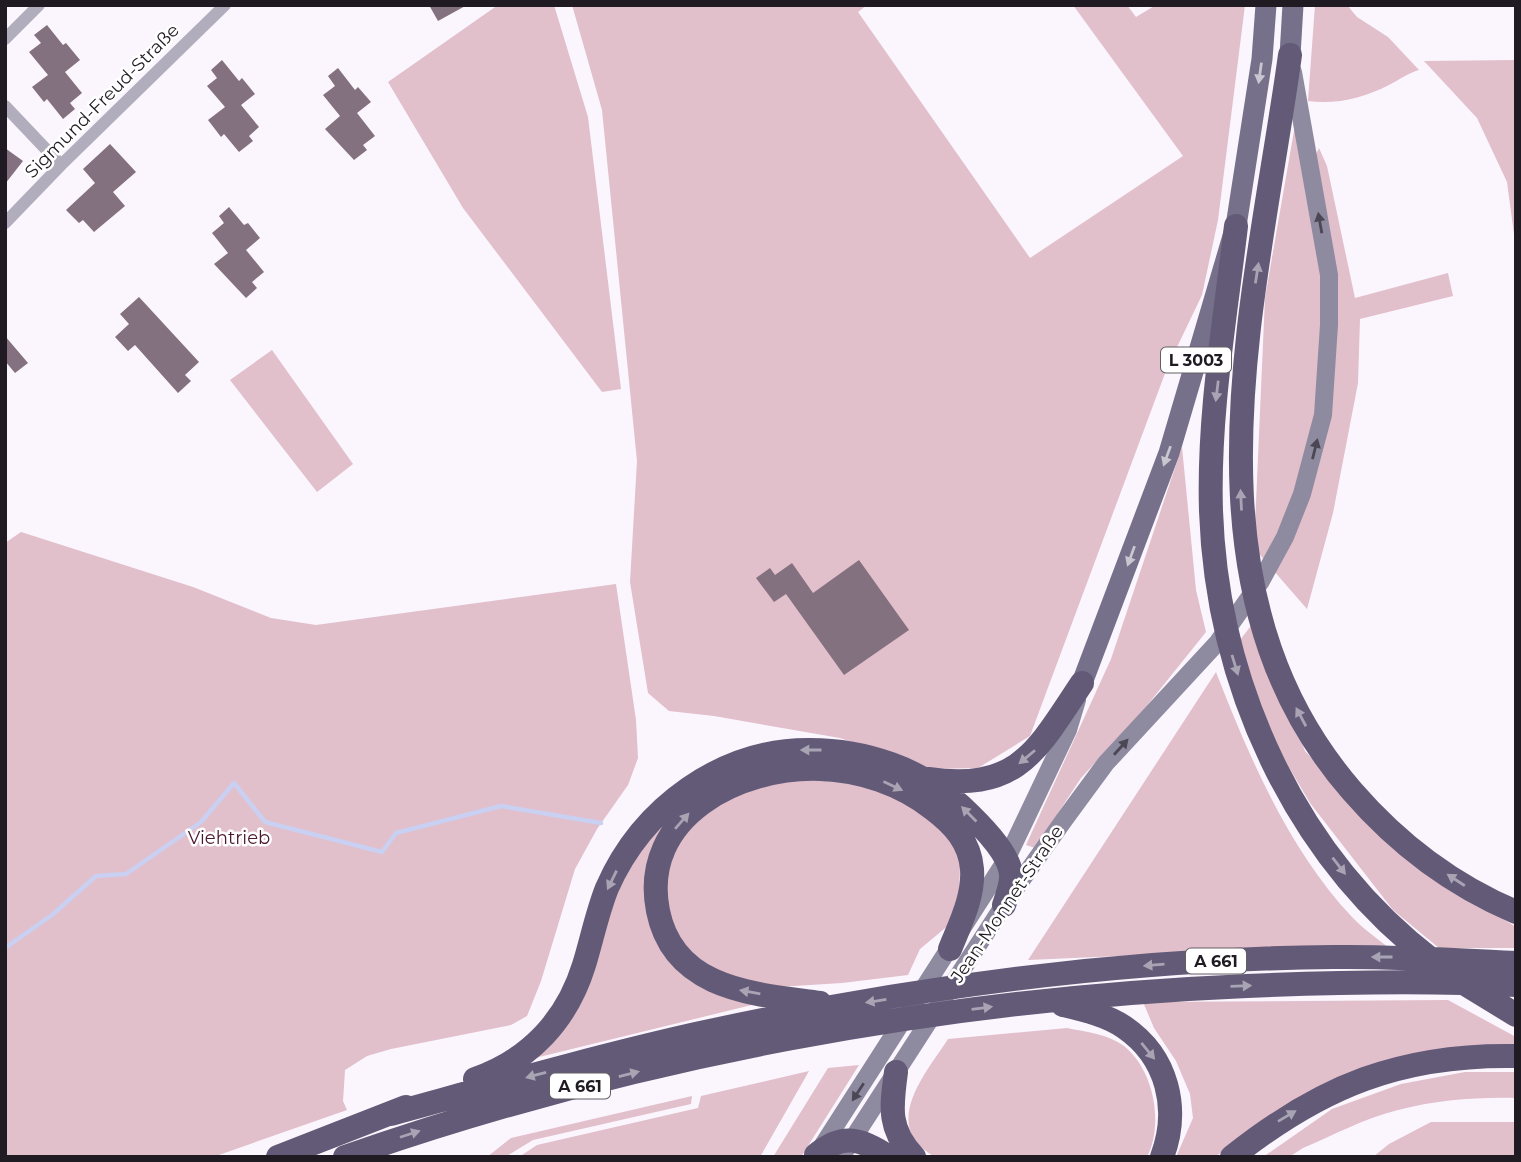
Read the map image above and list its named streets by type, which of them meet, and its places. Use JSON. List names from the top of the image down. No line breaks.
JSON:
{"streets":{"highway":["A 661"],"main road":["L 3003","Jean-Monnet-Straße"],"street":["Sigmund-Freud-Straße"]},"crossings":[["L 3003","Jean-Monnet-Straße"]],"parks":["Viehtrieb"]}
